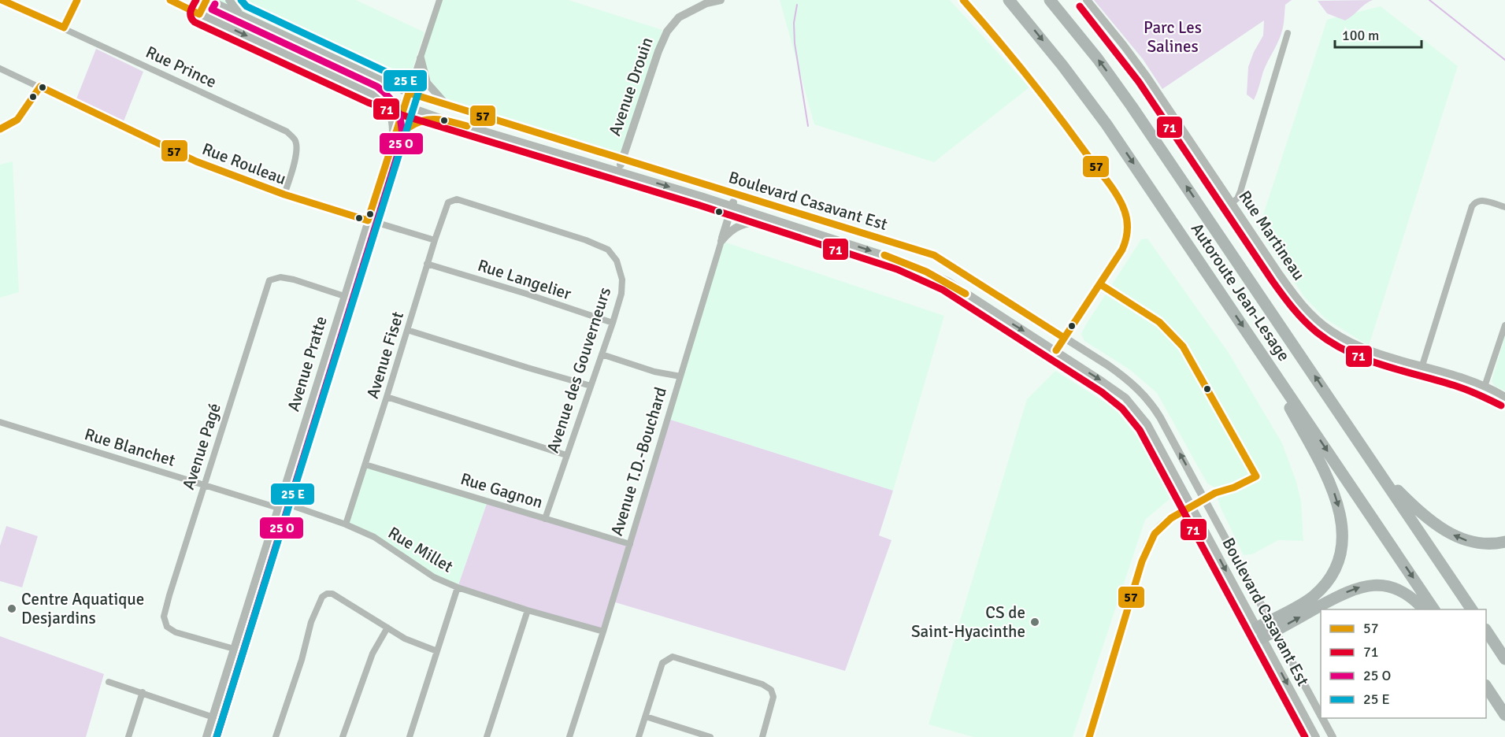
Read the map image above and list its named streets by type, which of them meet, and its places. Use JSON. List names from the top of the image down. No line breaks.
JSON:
{"streets":{"highway":["Autoroute Jean-Lesage"],"street":["Rue Prince","Avenue Drouin","Rue Rouleau","Boulevard Casavant Est","Rue Martineau","Rue Langelier","Avenue Fiset","Avenue Pratte","Avenue des Gouverneurs","Avenue Pagé","Rue Blanchet","Avenue T.D.-Bouchard","Rue Gagnon","Rue Millet"]},"crossings":[["Rue Prince","Rue Rouleau"],["Avenue Drouin","Boulevard Casavant Est"],["Rue Rouleau","Avenue Fiset"],["Rue Rouleau","Avenue Pratte"],["Boulevard Casavant Est","Avenue Pratte"],["Boulevard Casavant Est","Avenue T.D.-Bouchard"],["Rue Langelier","Avenue Fiset"],["Rue Langelier","Avenue des Gouverneurs"],["Avenue Fiset","Avenue des Gouverneurs"],["Avenue Fiset","Rue Gagnon"],["Avenue Fiset","Rue Millet"],["Avenue Pratte","Avenue Pagé"],["Avenue Pratte","Rue Blanchet"],["Avenue Pratte","Rue Millet"],["Avenue des Gouverneurs","Rue Gagnon"],["Avenue Pagé","Rue Blanchet"],["Rue Blanchet","Rue Millet"],["Avenue T.D.-Bouchard","Rue Gagnon"],["Avenue T.D.-Bouchard","Rue Millet"]],"parks":["Parc Les Salines"],"places":["Centre Aquatique Desjardins","CS de Saint-Hyacinthe"],"lines":["transit line 57","transit line 71"],"legend":["57","71","25 O","25 E"],"scale_bar":"100 m"}
